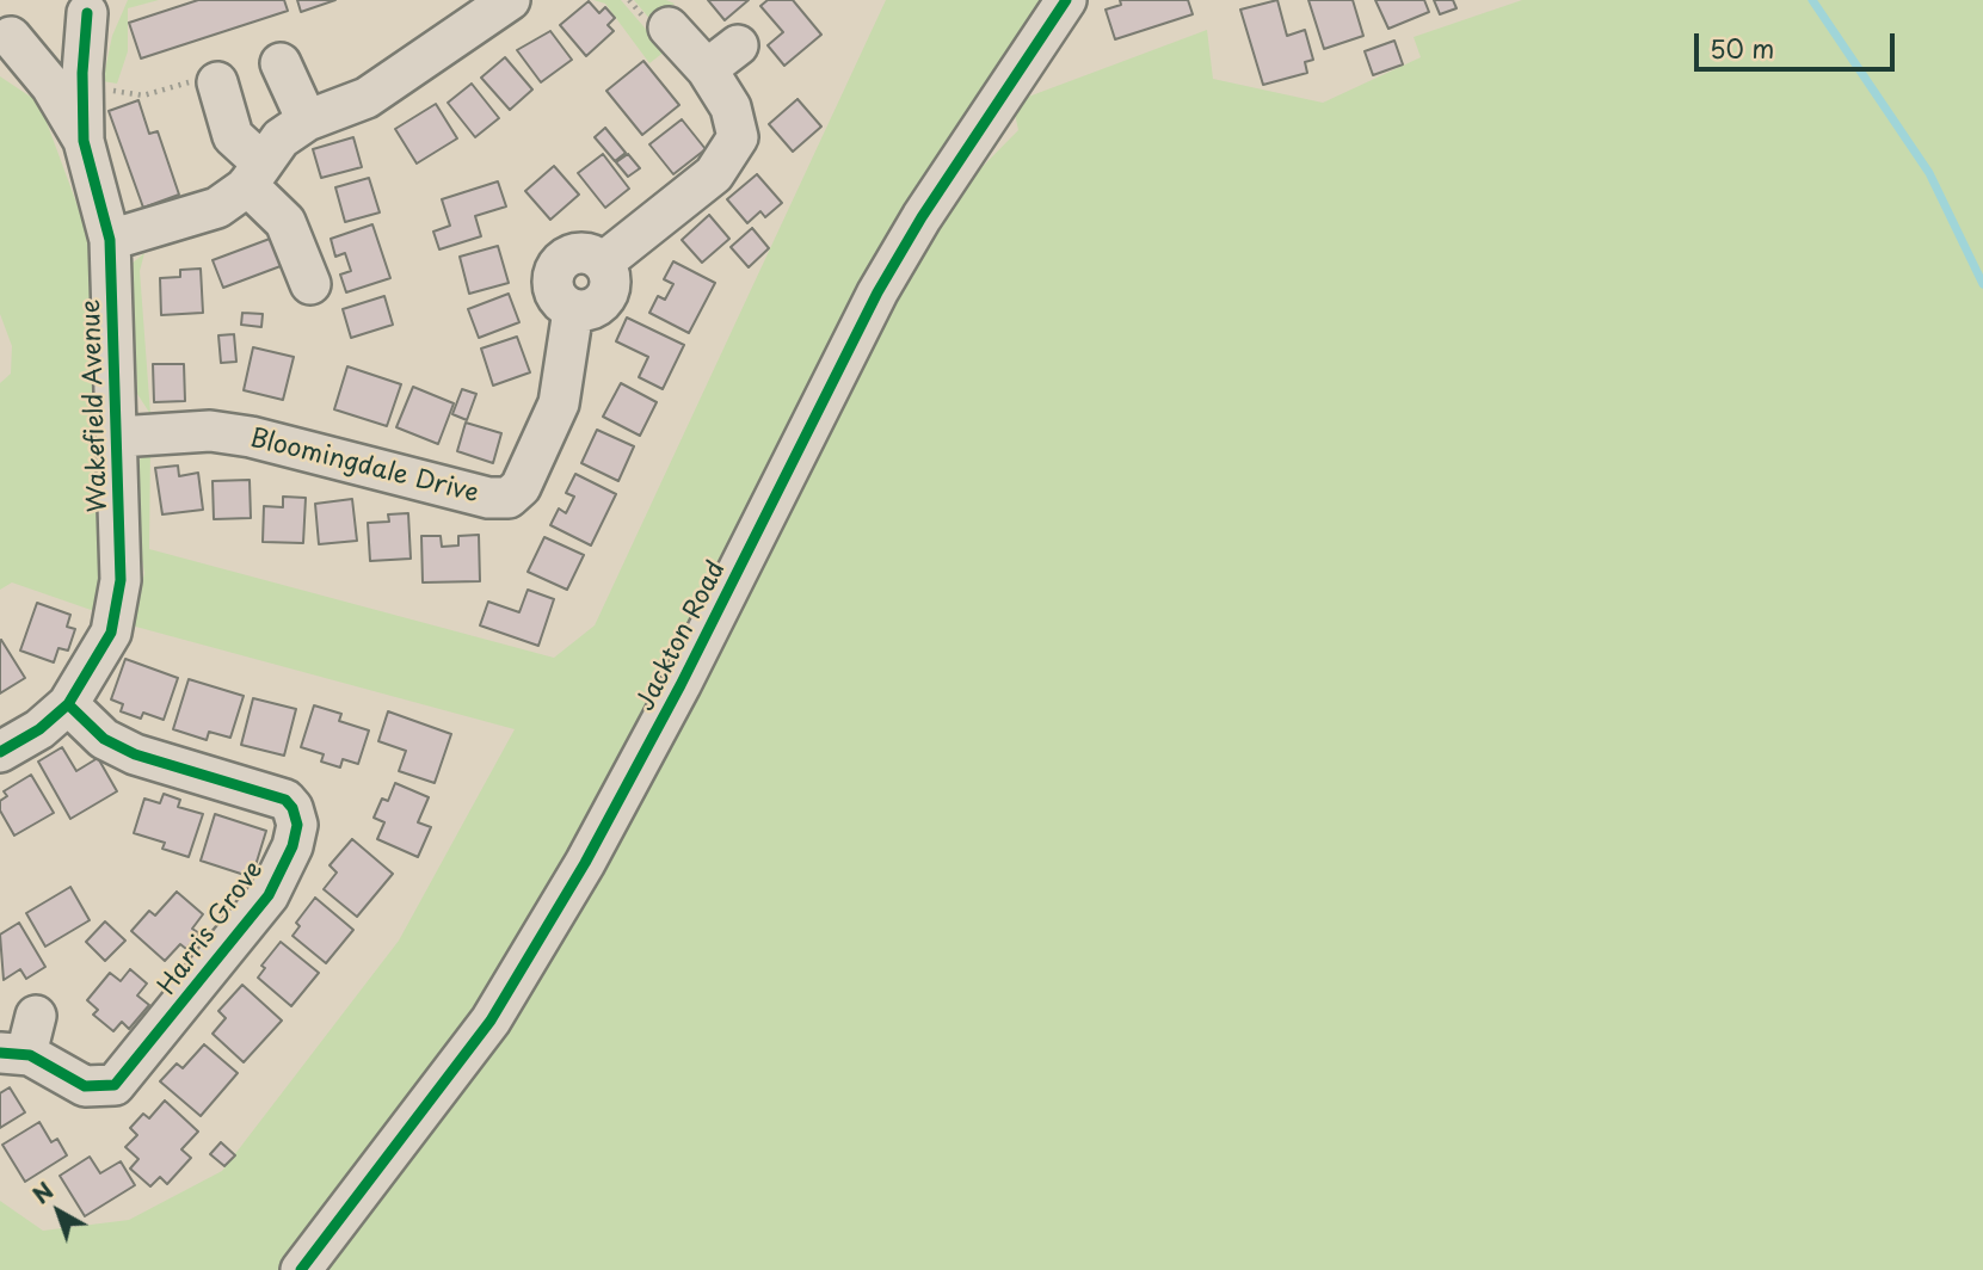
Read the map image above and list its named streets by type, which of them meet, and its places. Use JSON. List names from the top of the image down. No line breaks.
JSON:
{"streets":{"street":["Wakefield Avenue","Bloomingdale Drive","Jackton Road","Harris Grove"]},"crossings":[["Wakefield Avenue","Bloomingdale Drive"],["Wakefield Avenue","Harris Grove"]],"scale_bar":"50 m","north":"top left"}
